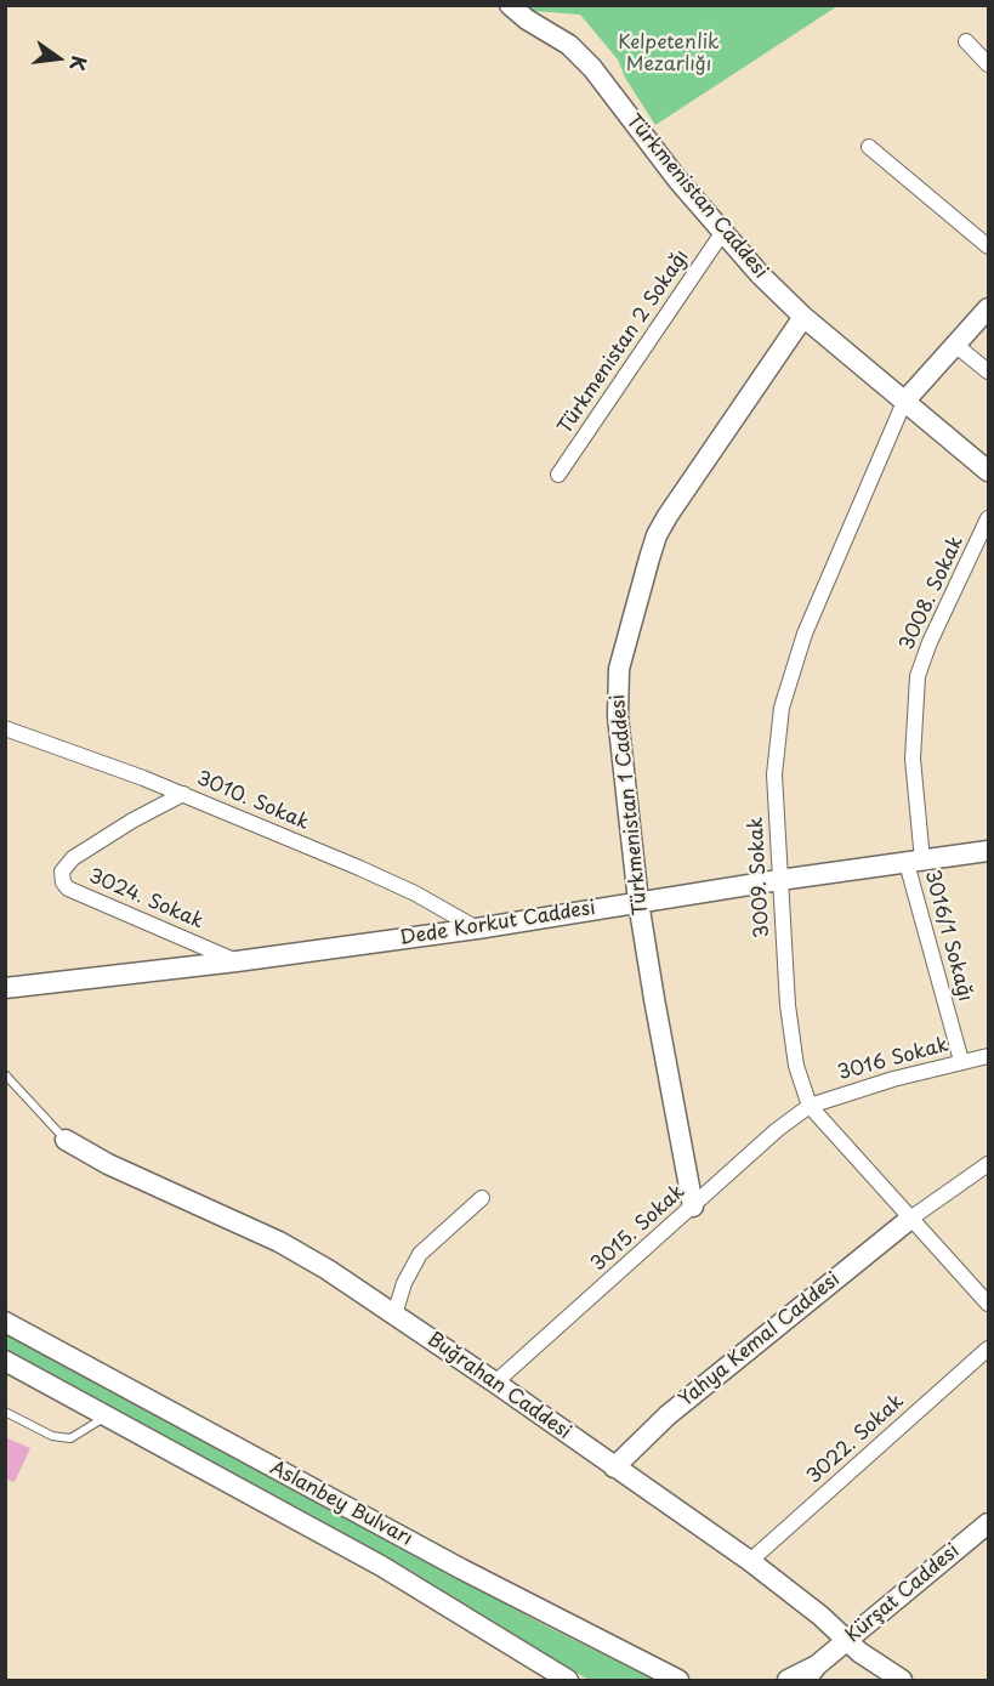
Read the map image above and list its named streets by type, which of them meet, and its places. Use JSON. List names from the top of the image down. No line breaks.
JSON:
{"streets":{"street":["Türkmenistan Caddesi","Türkmenistan 2 Sokağı","3008. Sokak","3010. Sokak","Türkmenistan 1 Caddesi","3009. Sokak","3024. Sokak","Dede Korkut Caddesi","3016/1 Sokağı","3016 Sokak","3015. Sokak","Yahya Kemal Caddesi","Buğrahan Caddesi","3022. Sokak","Aslanbey Bulvarı","Kürşat Caddesi"]},"crossings":[["Türkmenistan Caddesi","Türkmenistan 2 Sokağı"],["Türkmenistan Caddesi","Türkmenistan 1 Caddesi"],["Türkmenistan Caddesi","3009. Sokak"],["3008. Sokak","Dede Korkut Caddesi"],["3008. Sokak","3016/1 Sokağı"],["3010. Sokak","3024. Sokak"],["3010. Sokak","Dede Korkut Caddesi"],["Türkmenistan 1 Caddesi","Dede Korkut Caddesi"],["Türkmenistan 1 Caddesi","3015. Sokak"],["3009. Sokak","Dede Korkut Caddesi"],["3009. Sokak","3016 Sokak"],["3009. Sokak","3015. Sokak"],["3009. Sokak","Yahya Kemal Caddesi"],["3024. Sokak","Dede Korkut Caddesi"],["Dede Korkut Caddesi","3016/1 Sokağı"],["3016/1 Sokağı","3016 Sokak"],["3016 Sokak","3015. Sokak"],["3015. Sokak","Buğrahan Caddesi"],["Yahya Kemal Caddesi","Buğrahan Caddesi"],["Buğrahan Caddesi","3022. Sokak"],["Buğrahan Caddesi","Kürşat Caddesi"]],"parks":["Kelpetenlik Mezarlığı"],"north":"right"}
